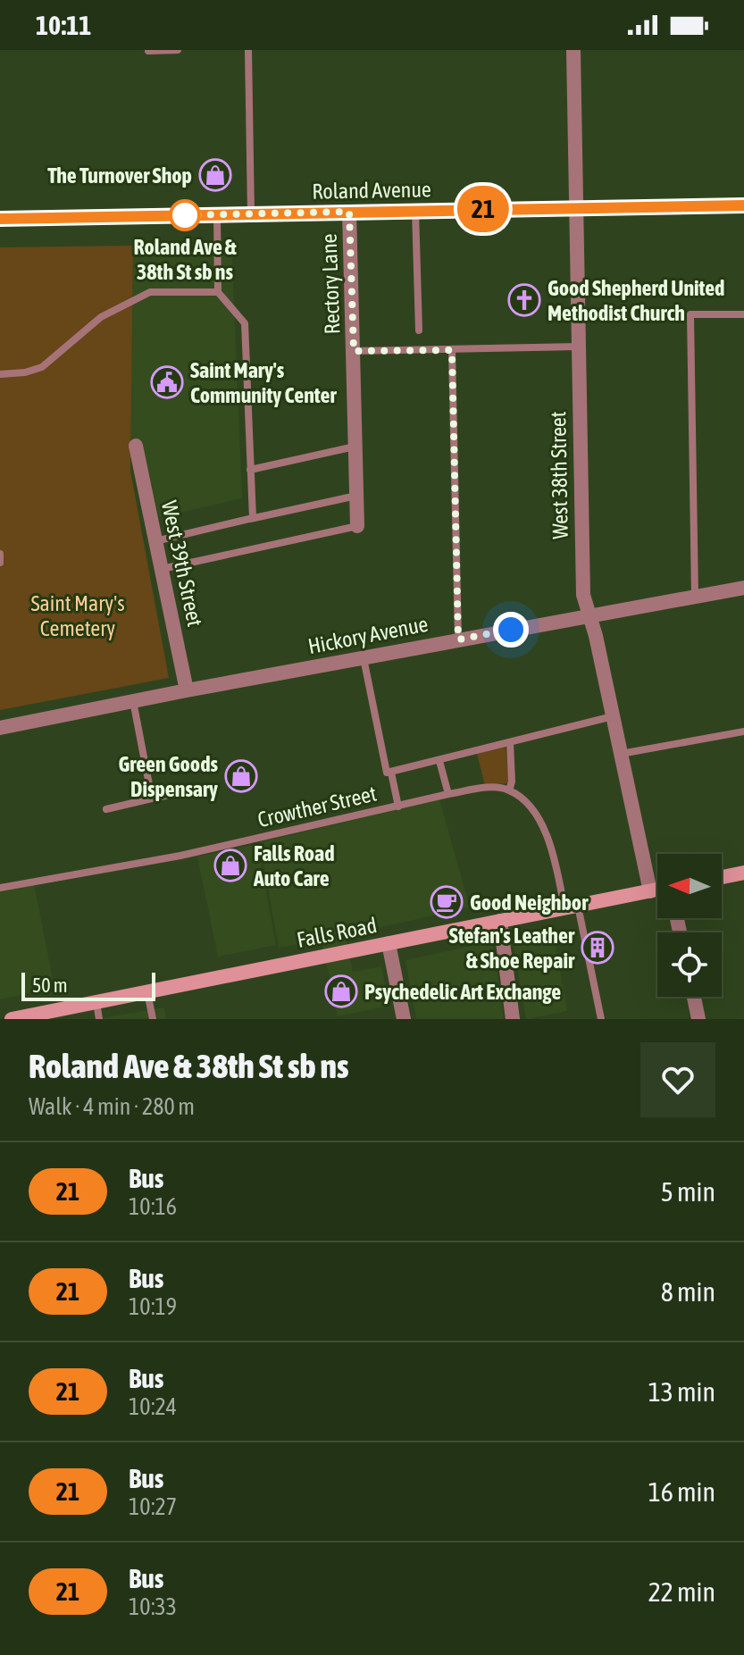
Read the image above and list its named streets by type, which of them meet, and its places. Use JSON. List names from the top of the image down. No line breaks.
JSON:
{"streets":{"street":["Roland Avenue","Rectory Lane","West 38th Street","West 39th Street","Hickory Avenue","Falls Road"],"lane":["Crowther Street"]},"crossings":[["Roland Avenue","Rectory Lane"],["Roland Avenue","West 38th Street"],["West 38th Street","Hickory Avenue"],["West 38th Street","Falls Road"],["West 39th Street","Hickory Avenue"]],"parks":["Saint Mary's Cemetery"],"places":{"shop":["The Turnover Shop","Green Goods Dispensary","Falls Road Auto Care","Psychedelic Art Exchange"],"other":["Roland Ave & 38th St sb ns"],"church":["Good Shepherd United Methodist Church"],"public building":["Saint Mary's Community Center"],"cafe":["Good Neighbor"],"building":["Stefan's Leather & Shoe Repair"]},"lines":["bus line 21"],"scale_bar":"50 m","north":"left","page":{"status":"10:11","on_map":"21","scale":"50 m","heading":["Roland Ave & 38th St sb ns","Walk · 4 min · 280 m"],"list":[{"mark":"21","name":"Bus","note":"10:16","value":"5 min"},{"mark":"21","name":"Bus","note":"10:19","value":"8 min"},{"mark":"21","name":"Bus","note":"10:24","value":"13 min"},{"mark":"21","name":"Bus","note":"10:27","value":"16 min"},{"mark":"21","name":"Bus","note":"10:33","value":"22 min"}]}}
